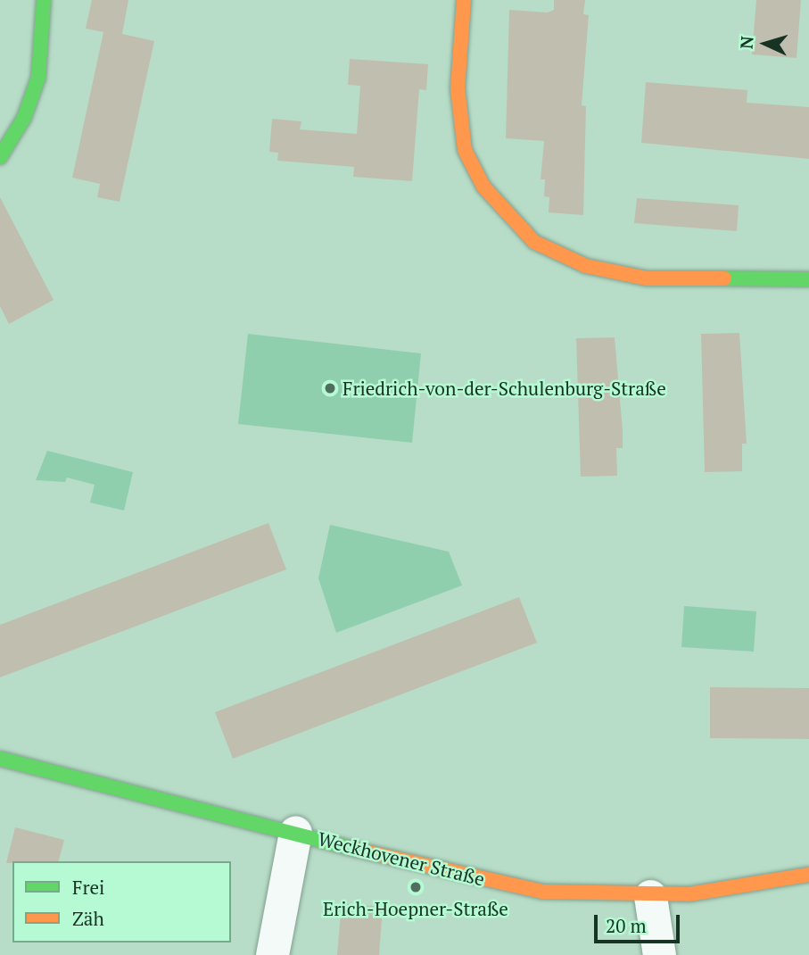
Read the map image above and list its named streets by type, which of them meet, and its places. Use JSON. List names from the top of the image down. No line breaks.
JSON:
{"streets":{"street":["Weckhovener Straße"]},"places":["Friedrich-von-der-Schulenburg-Straße","Erich-Hoepner-Straße"],"legend":["Frei","Zäh"],"scale_bar":"20 m","north":"left"}
